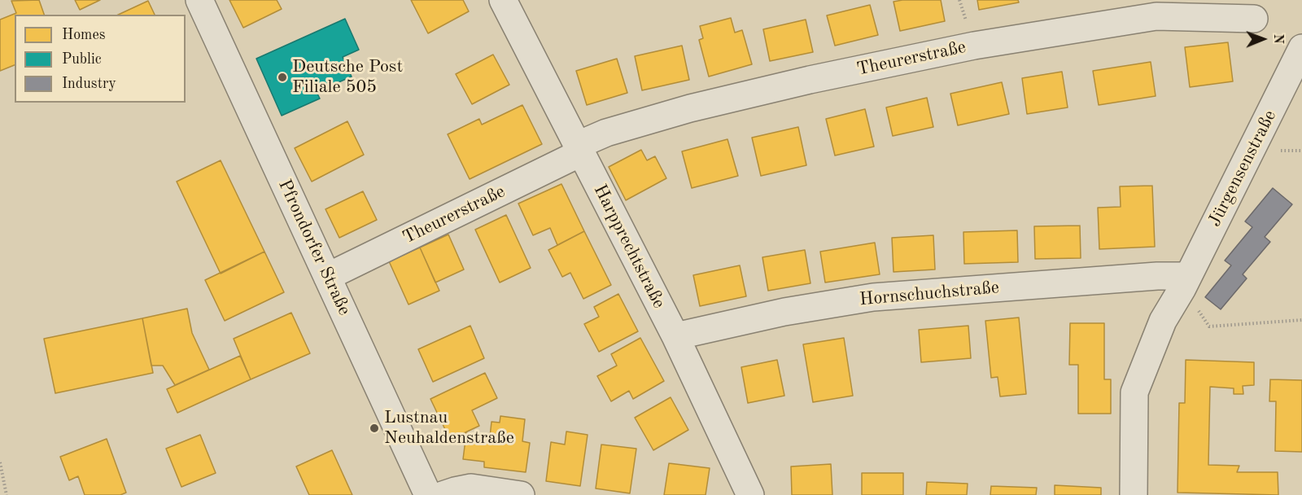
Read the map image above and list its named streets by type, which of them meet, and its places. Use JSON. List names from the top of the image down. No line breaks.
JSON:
{"streets":{"street":["Theurerstraße","Jürgensenstraße","Harpprechtstraße","Pfrondorfer Straße","Hornschuchstraße"]},"crossings":[["Theurerstraße","Harpprechtstraße"],["Theurerstraße","Pfrondorfer Straße"],["Jürgensenstraße","Hornschuchstraße"],["Harpprechtstraße","Hornschuchstraße"]],"places":["Deutsche Post Filiale 505","Lustnau Neuhaldenstraße"],"legend":["Homes","Public","Industry"],"north":"right"}
